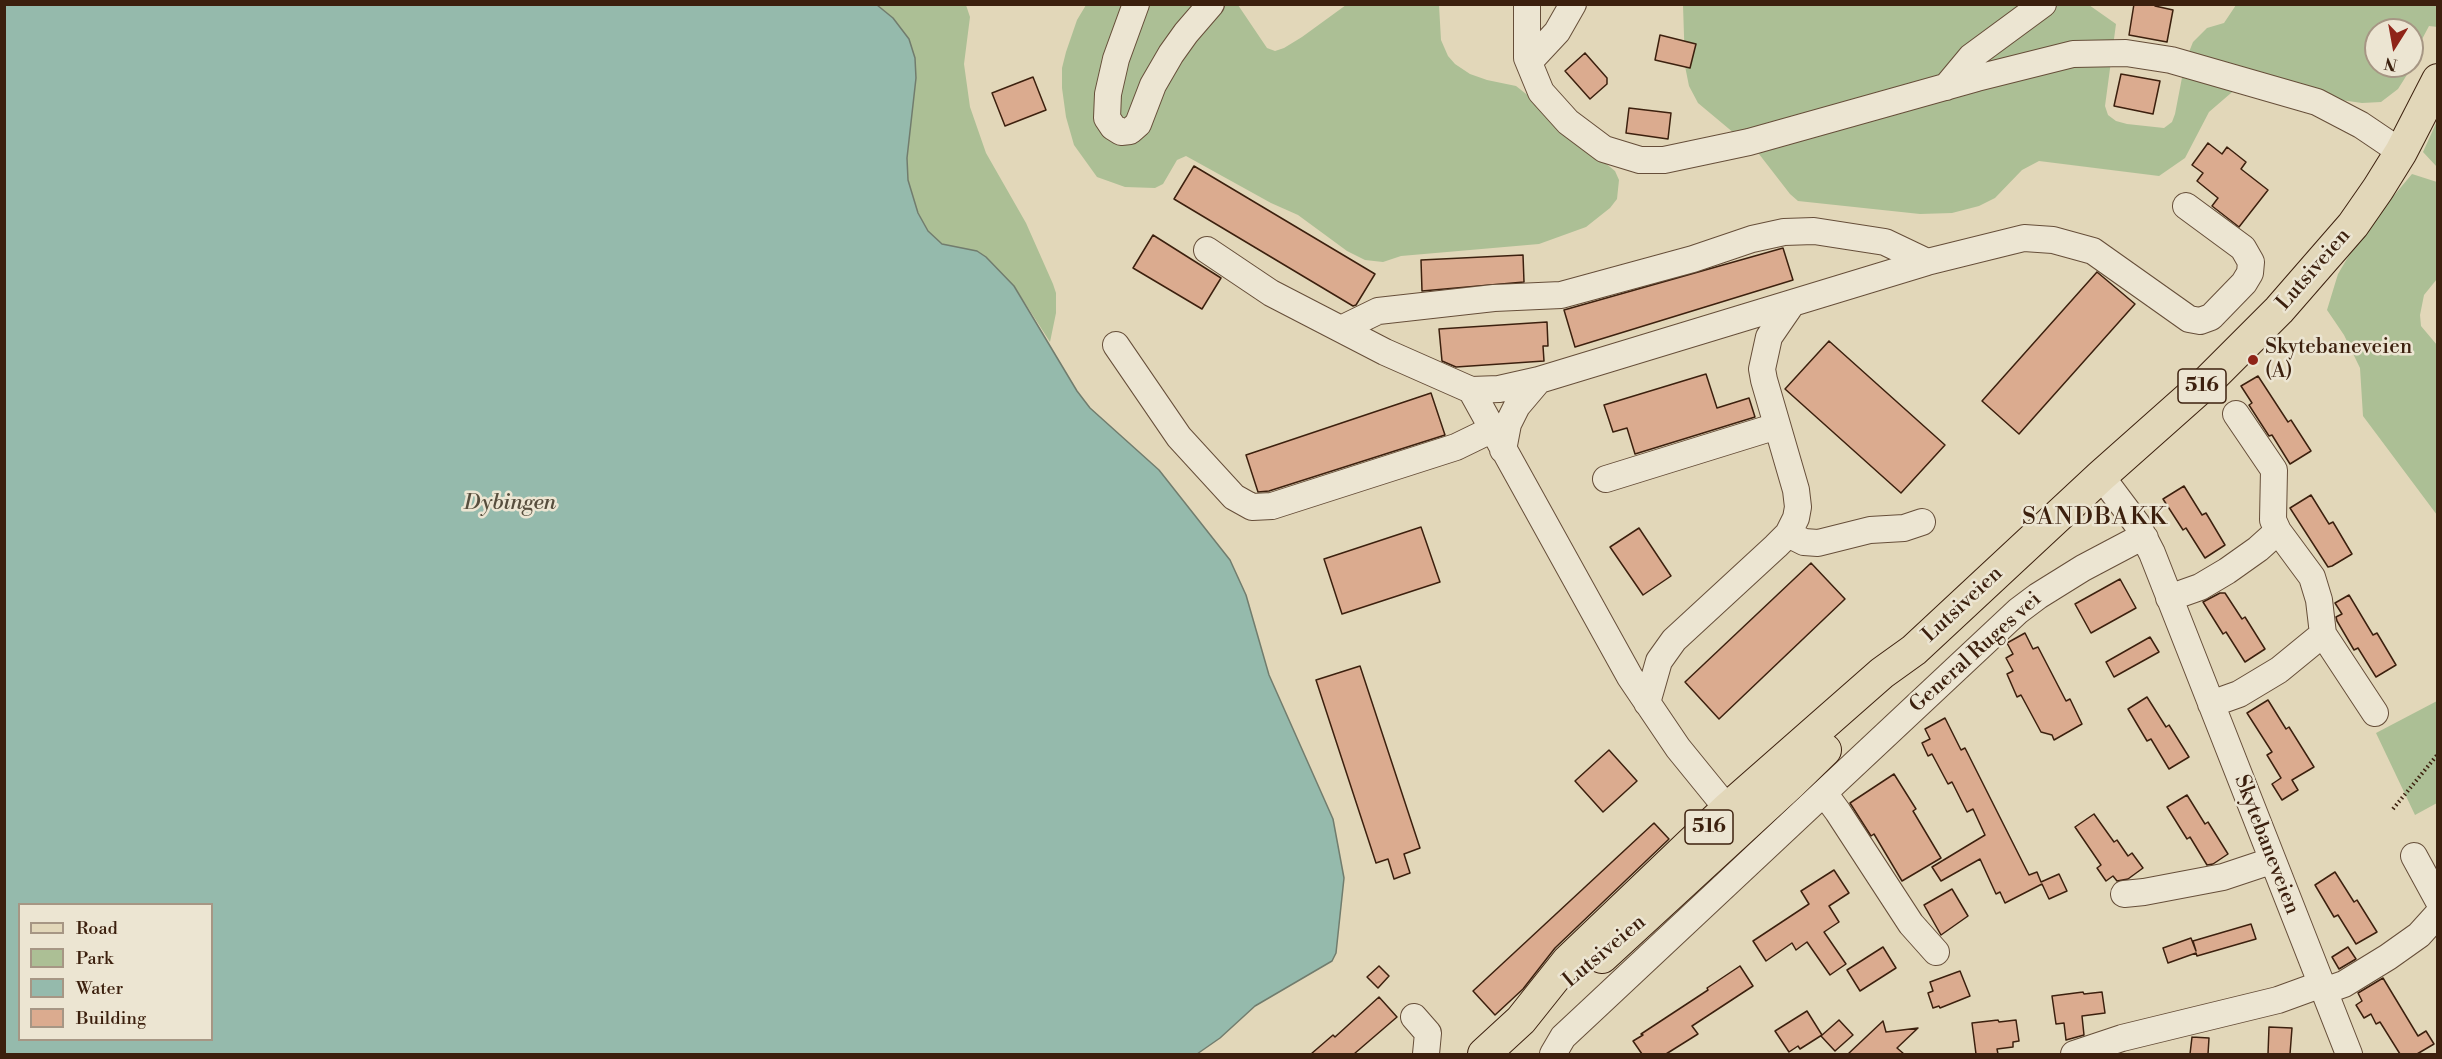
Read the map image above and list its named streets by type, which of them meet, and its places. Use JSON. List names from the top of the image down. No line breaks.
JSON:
{"streets":{"main road":["Lutsiveien","516"],"street":["General Ruges vei","Skytebaneveien"]},"crossings":[["Lutsiveien","Skytebaneveien"],["General Ruges vei","Skytebaneveien"]],"districts":["SANDBAKK"],"water":["Dybingen"],"places":["Skytebaneveien (A)"],"legend":["Road","Park","Water","Building"],"north":"bottom"}
